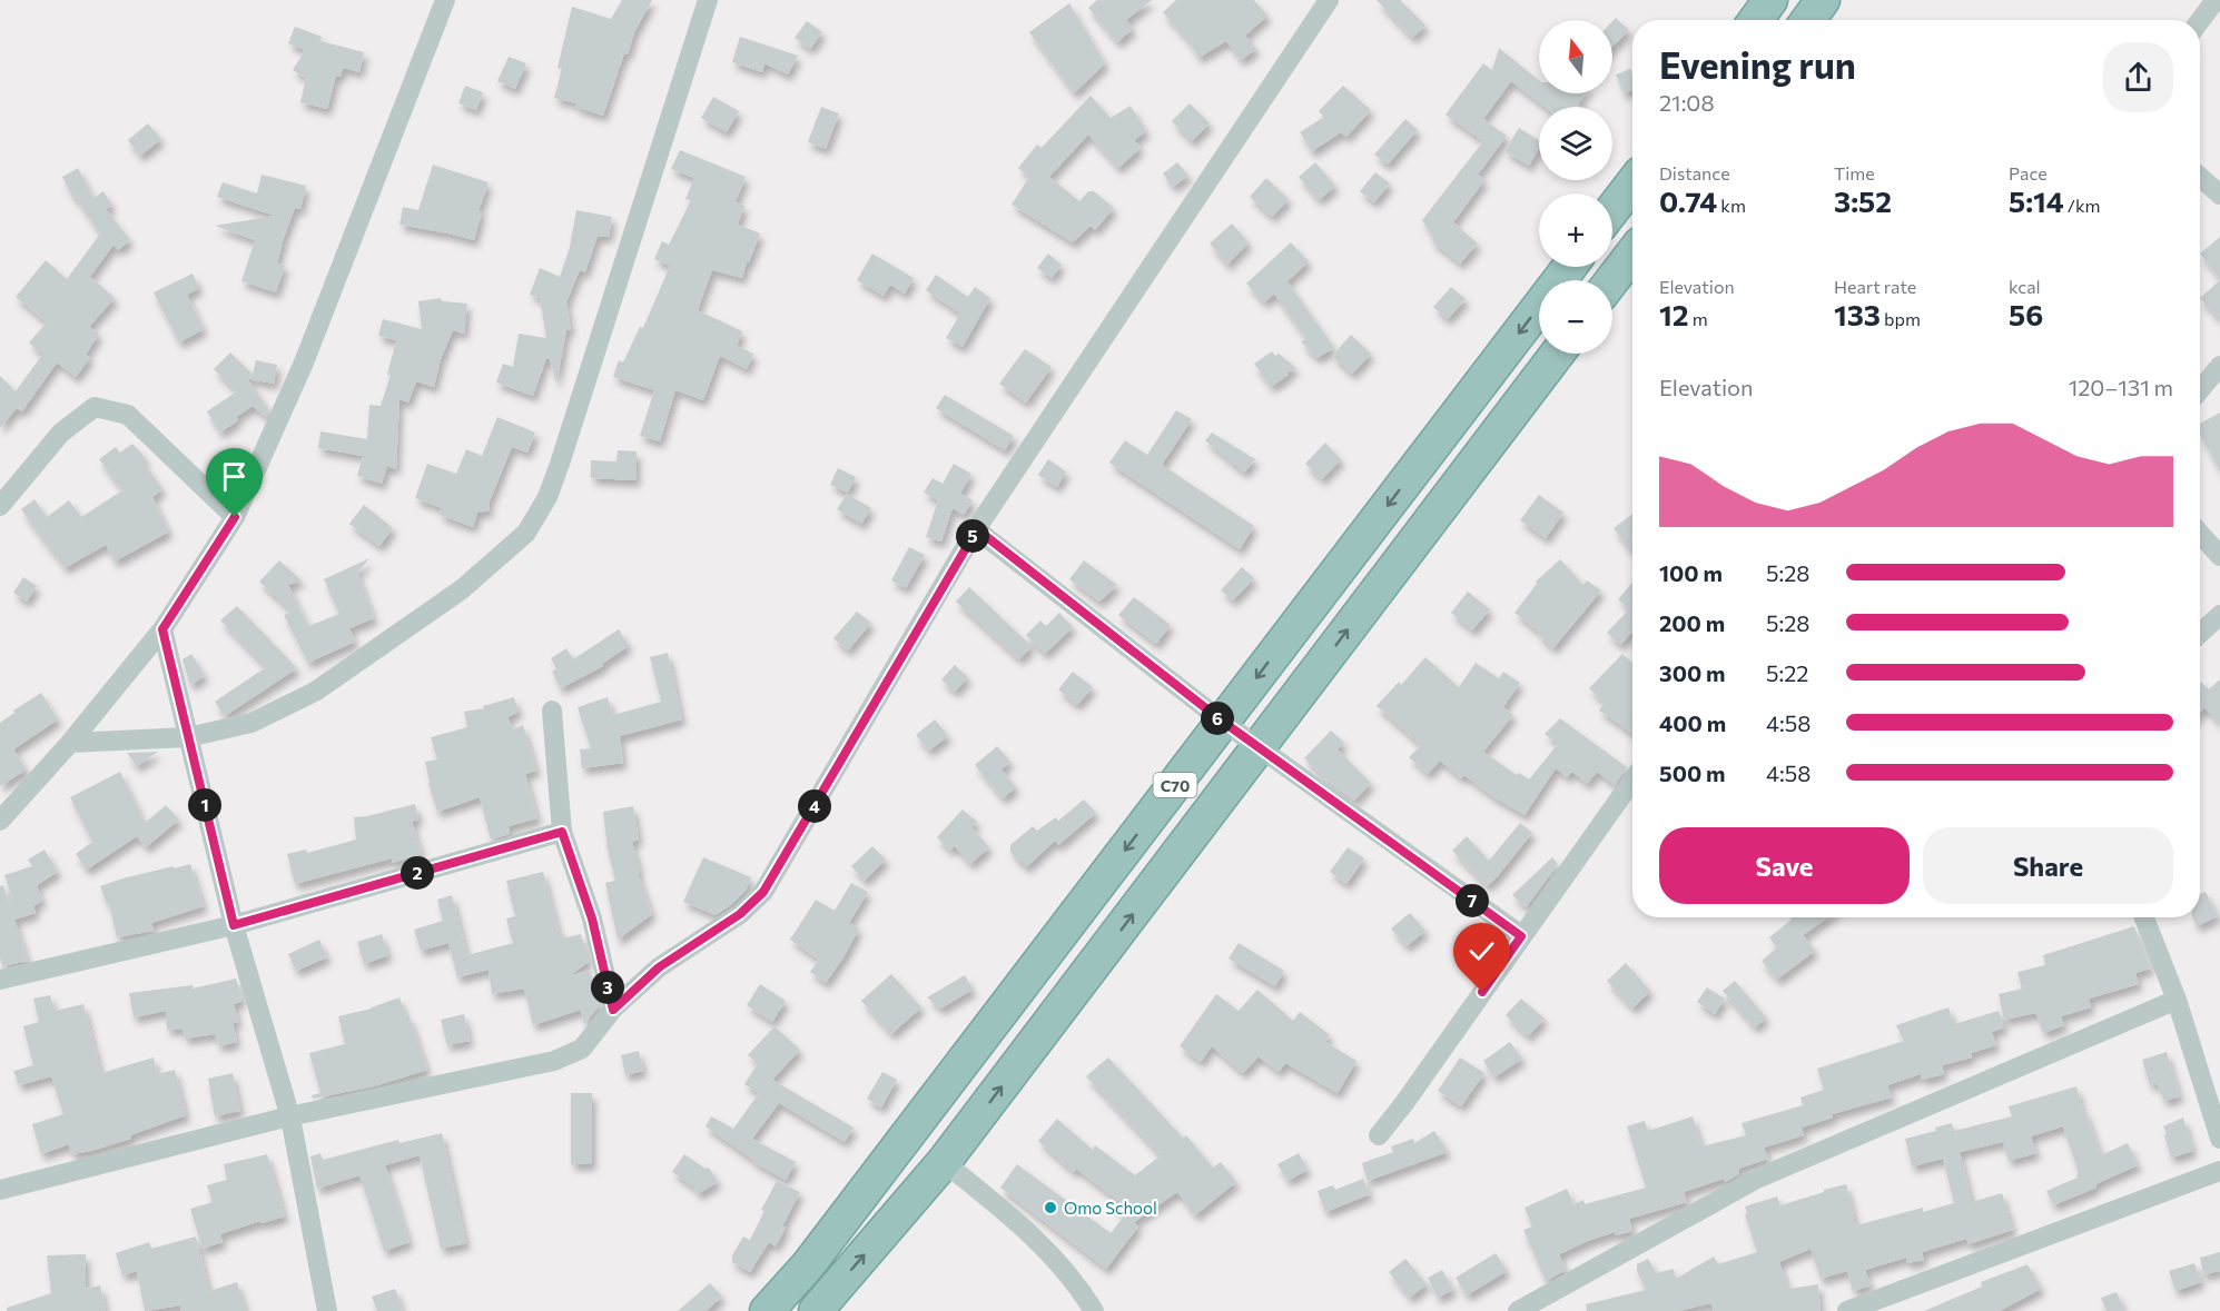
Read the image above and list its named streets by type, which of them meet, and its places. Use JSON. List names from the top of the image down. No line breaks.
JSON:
{"streets":{"highway":["C70"]},"places":["Omo School"],"north":"top","page":{"map_buttons":["+","−"],"heading":["Evening run","21:08"],"stats":[["Distance","0.74 km"],["Time","3:52"],["Pace","5:14 /km"],["Elevation","12 m"],["Heart rate","133 bpm"],["kcal","56"]],"chart":["Elevation","120–131 m"],"pins":["5","6","1","4","2","7","3"],"list":[{"name":"100 m","note":"5:28"},{"name":"200 m","note":"5:28"},{"name":"300 m","note":"5:22"},{"name":"400 m","note":"4:58"},{"name":"500 m","note":"4:58"}],"buttons":["Save","Share"]}}
